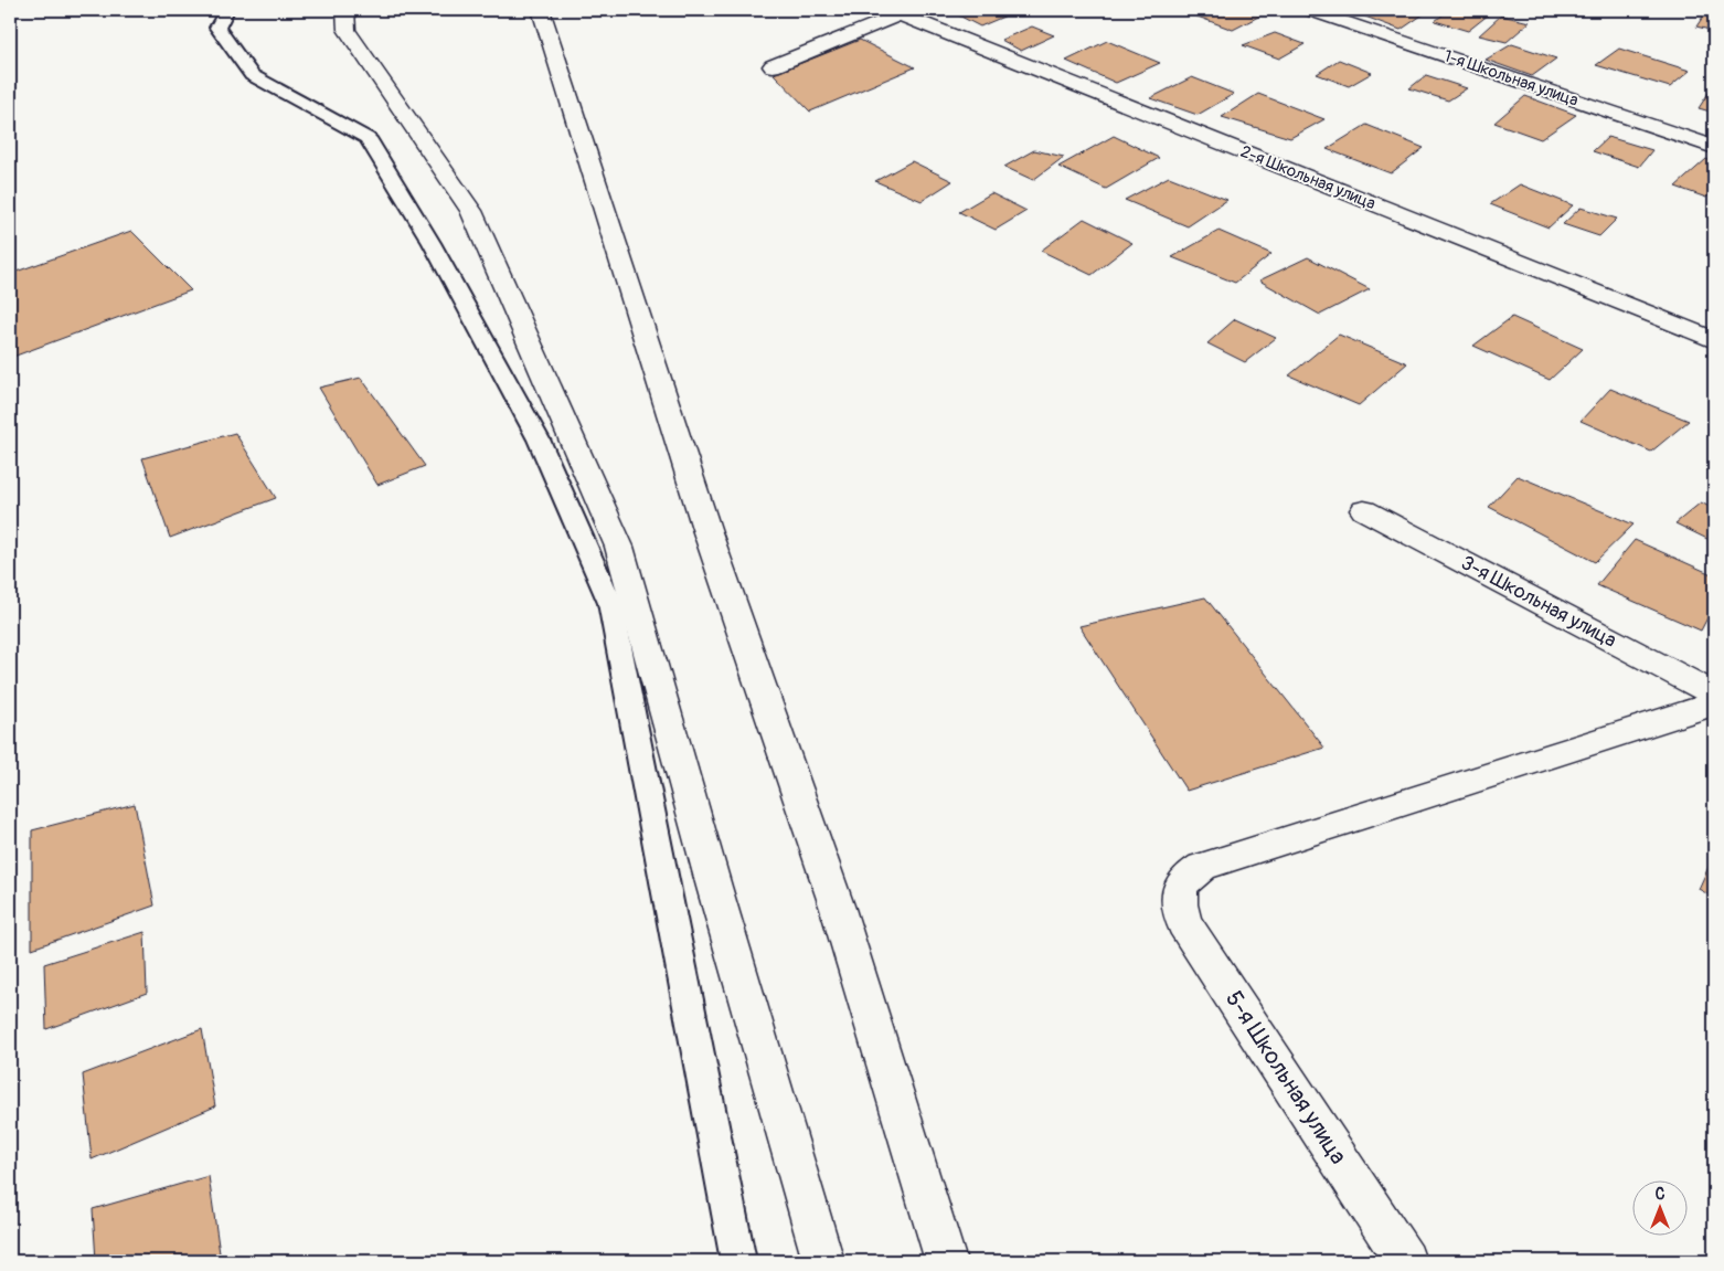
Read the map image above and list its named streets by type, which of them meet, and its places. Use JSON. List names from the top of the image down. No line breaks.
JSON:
{"streets":{"main road":["1-я Школьная улица","2-я Школьная улица","3-я Школьная улица","5-я Школьная улица"]},"north":"top"}
